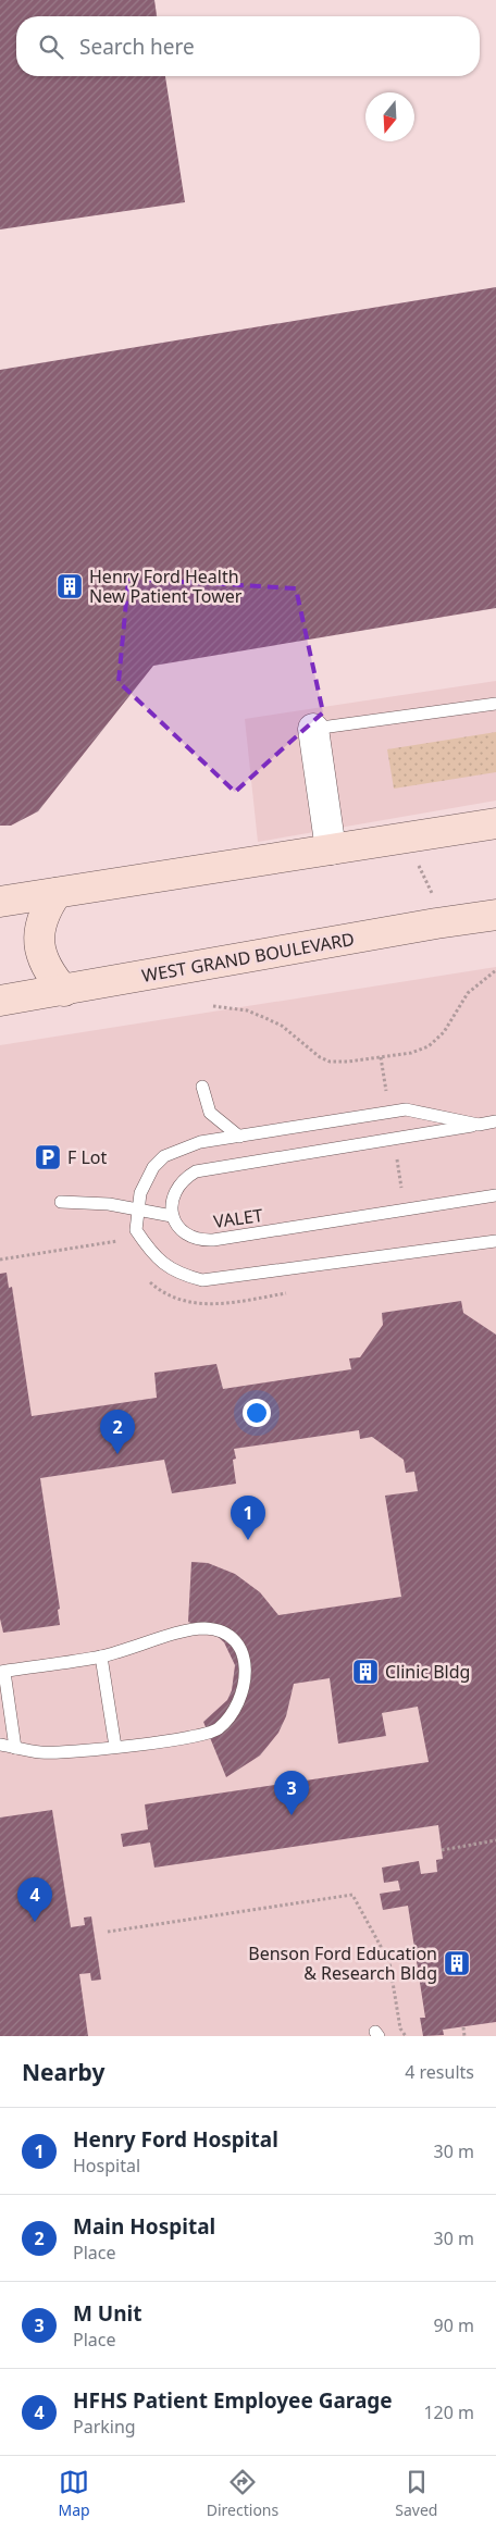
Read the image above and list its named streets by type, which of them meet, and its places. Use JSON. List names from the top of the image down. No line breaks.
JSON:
{"streets":{"main road":["WEST GRAND BOULEVARD"],"lane":["VALET"]},"places":{"building":["Henry Ford Health New Patient Tower","Clinic Bldg","Benson Ford Education & Research Bldg"],"parking":["F Lot"]},"north":"bottom","page":{"search":"Search here","pins":["2","1","3","4"],"heading":["Nearby","4 results"],"list":[{"mark":"1","name":"Henry Ford Hospital","note":"Hospital","value":"30 m"},{"mark":"2","name":"Main Hospital","note":"Place","value":"30 m"},{"mark":"3","name":"M Unit","note":"Place","value":"90 m"},{"mark":"4","name":"HFHS Patient Employee Garage","note":"Parking","value":"120 m"}],"nav":["Map","Directions","Saved"]}}
